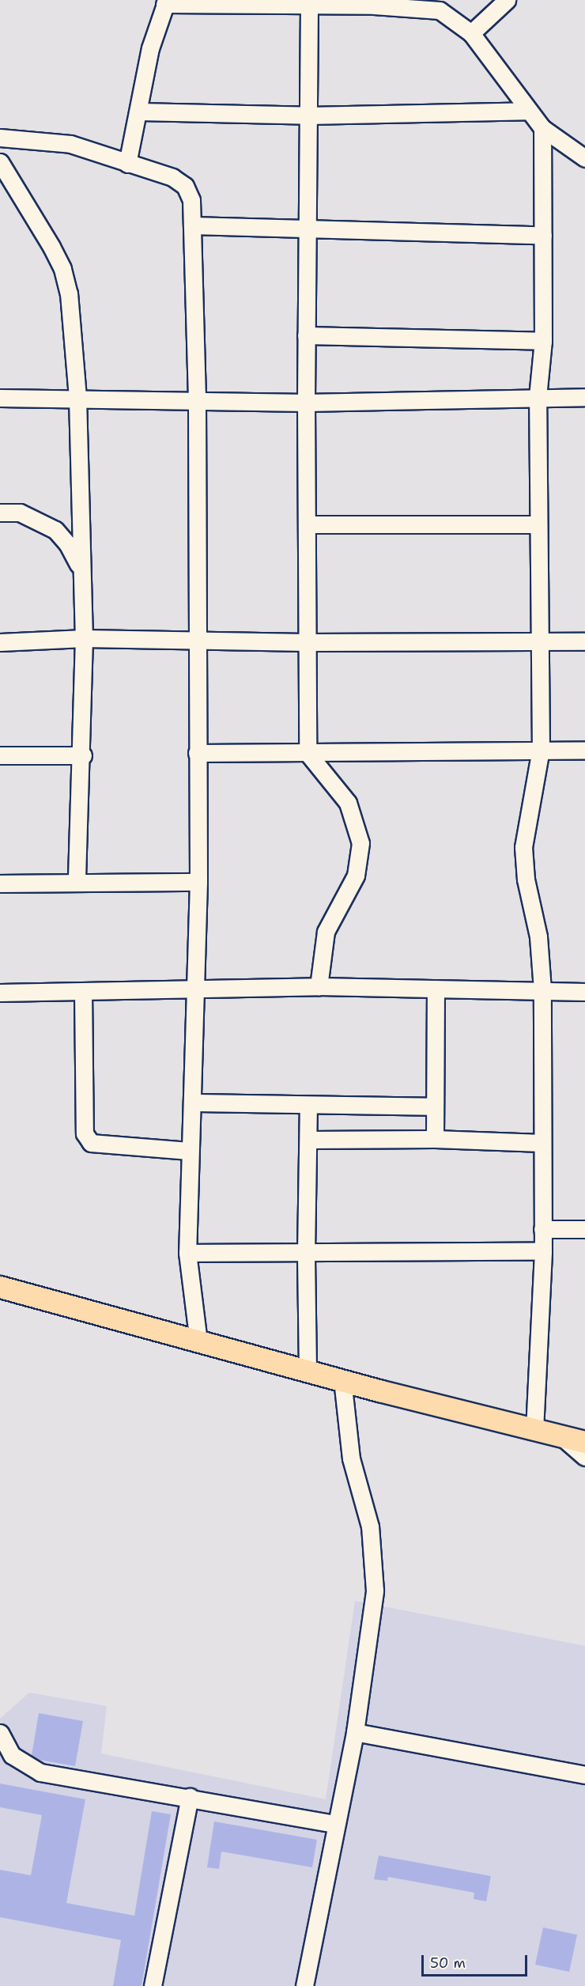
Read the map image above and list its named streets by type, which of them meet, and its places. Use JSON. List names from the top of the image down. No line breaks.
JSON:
{"scale_bar":"50 m"}
